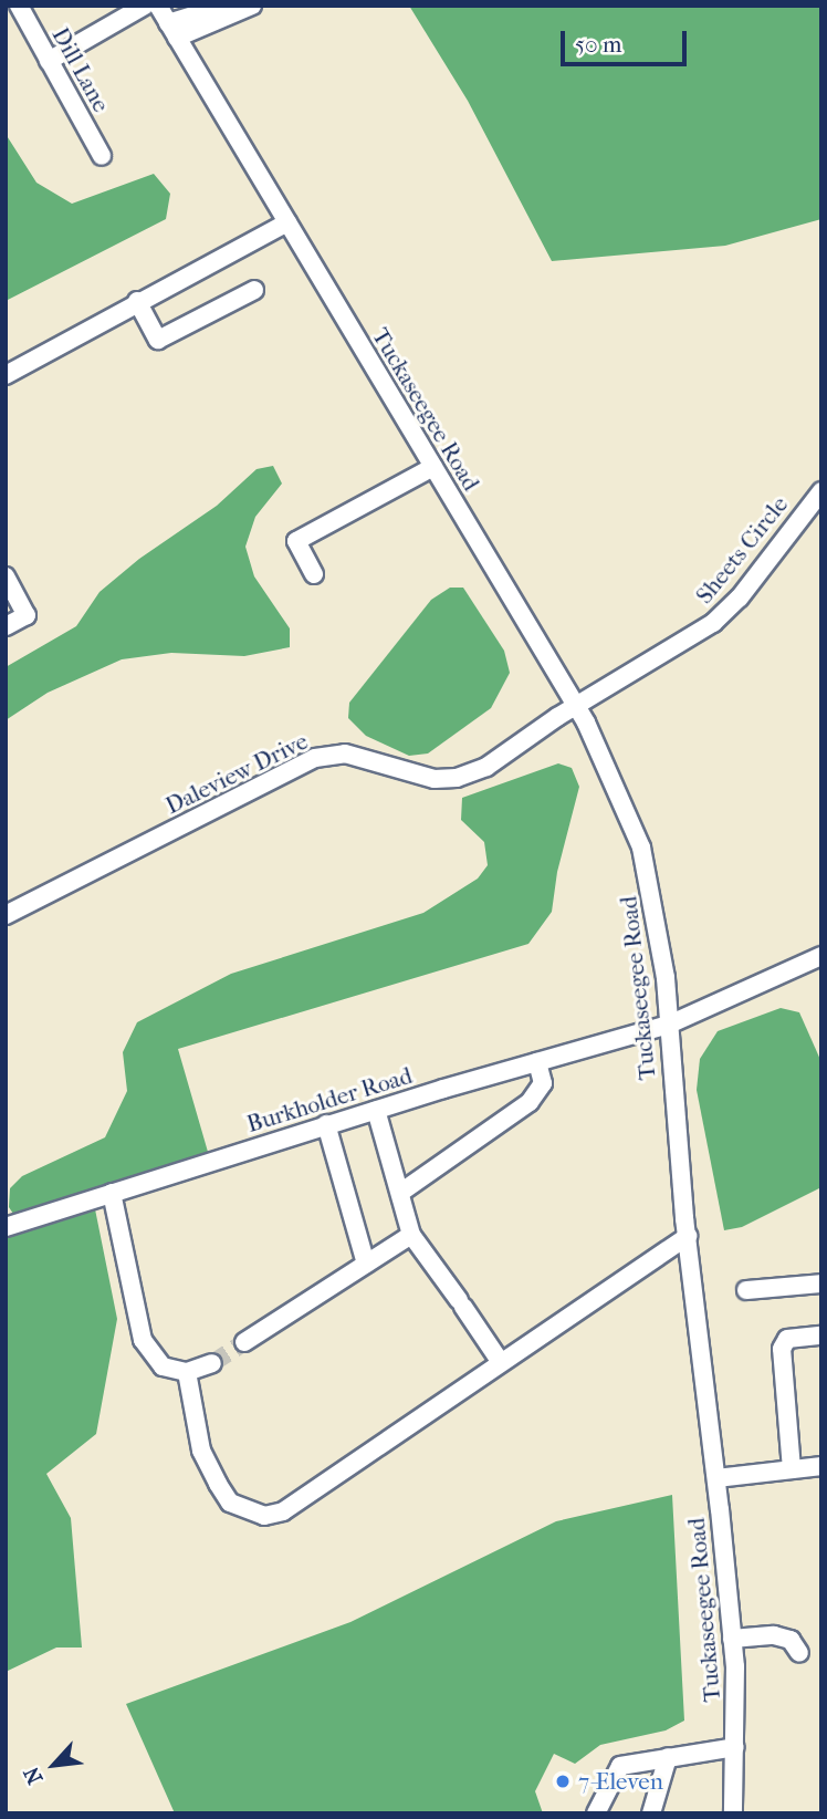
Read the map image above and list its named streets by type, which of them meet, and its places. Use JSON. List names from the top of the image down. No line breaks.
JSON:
{"streets":{"street":["Dill Lane","Tuckaseegee Road","Sheets Circle","Daleview Drive","Burkholder Road"]},"crossings":[["Tuckaseegee Road","Sheets Circle"],["Tuckaseegee Road","Daleview Drive"],["Tuckaseegee Road","Burkholder Road"],["Sheets Circle","Daleview Drive"]],"places":["7-Eleven"],"scale_bar":"50 m","north":"bottom left"}
